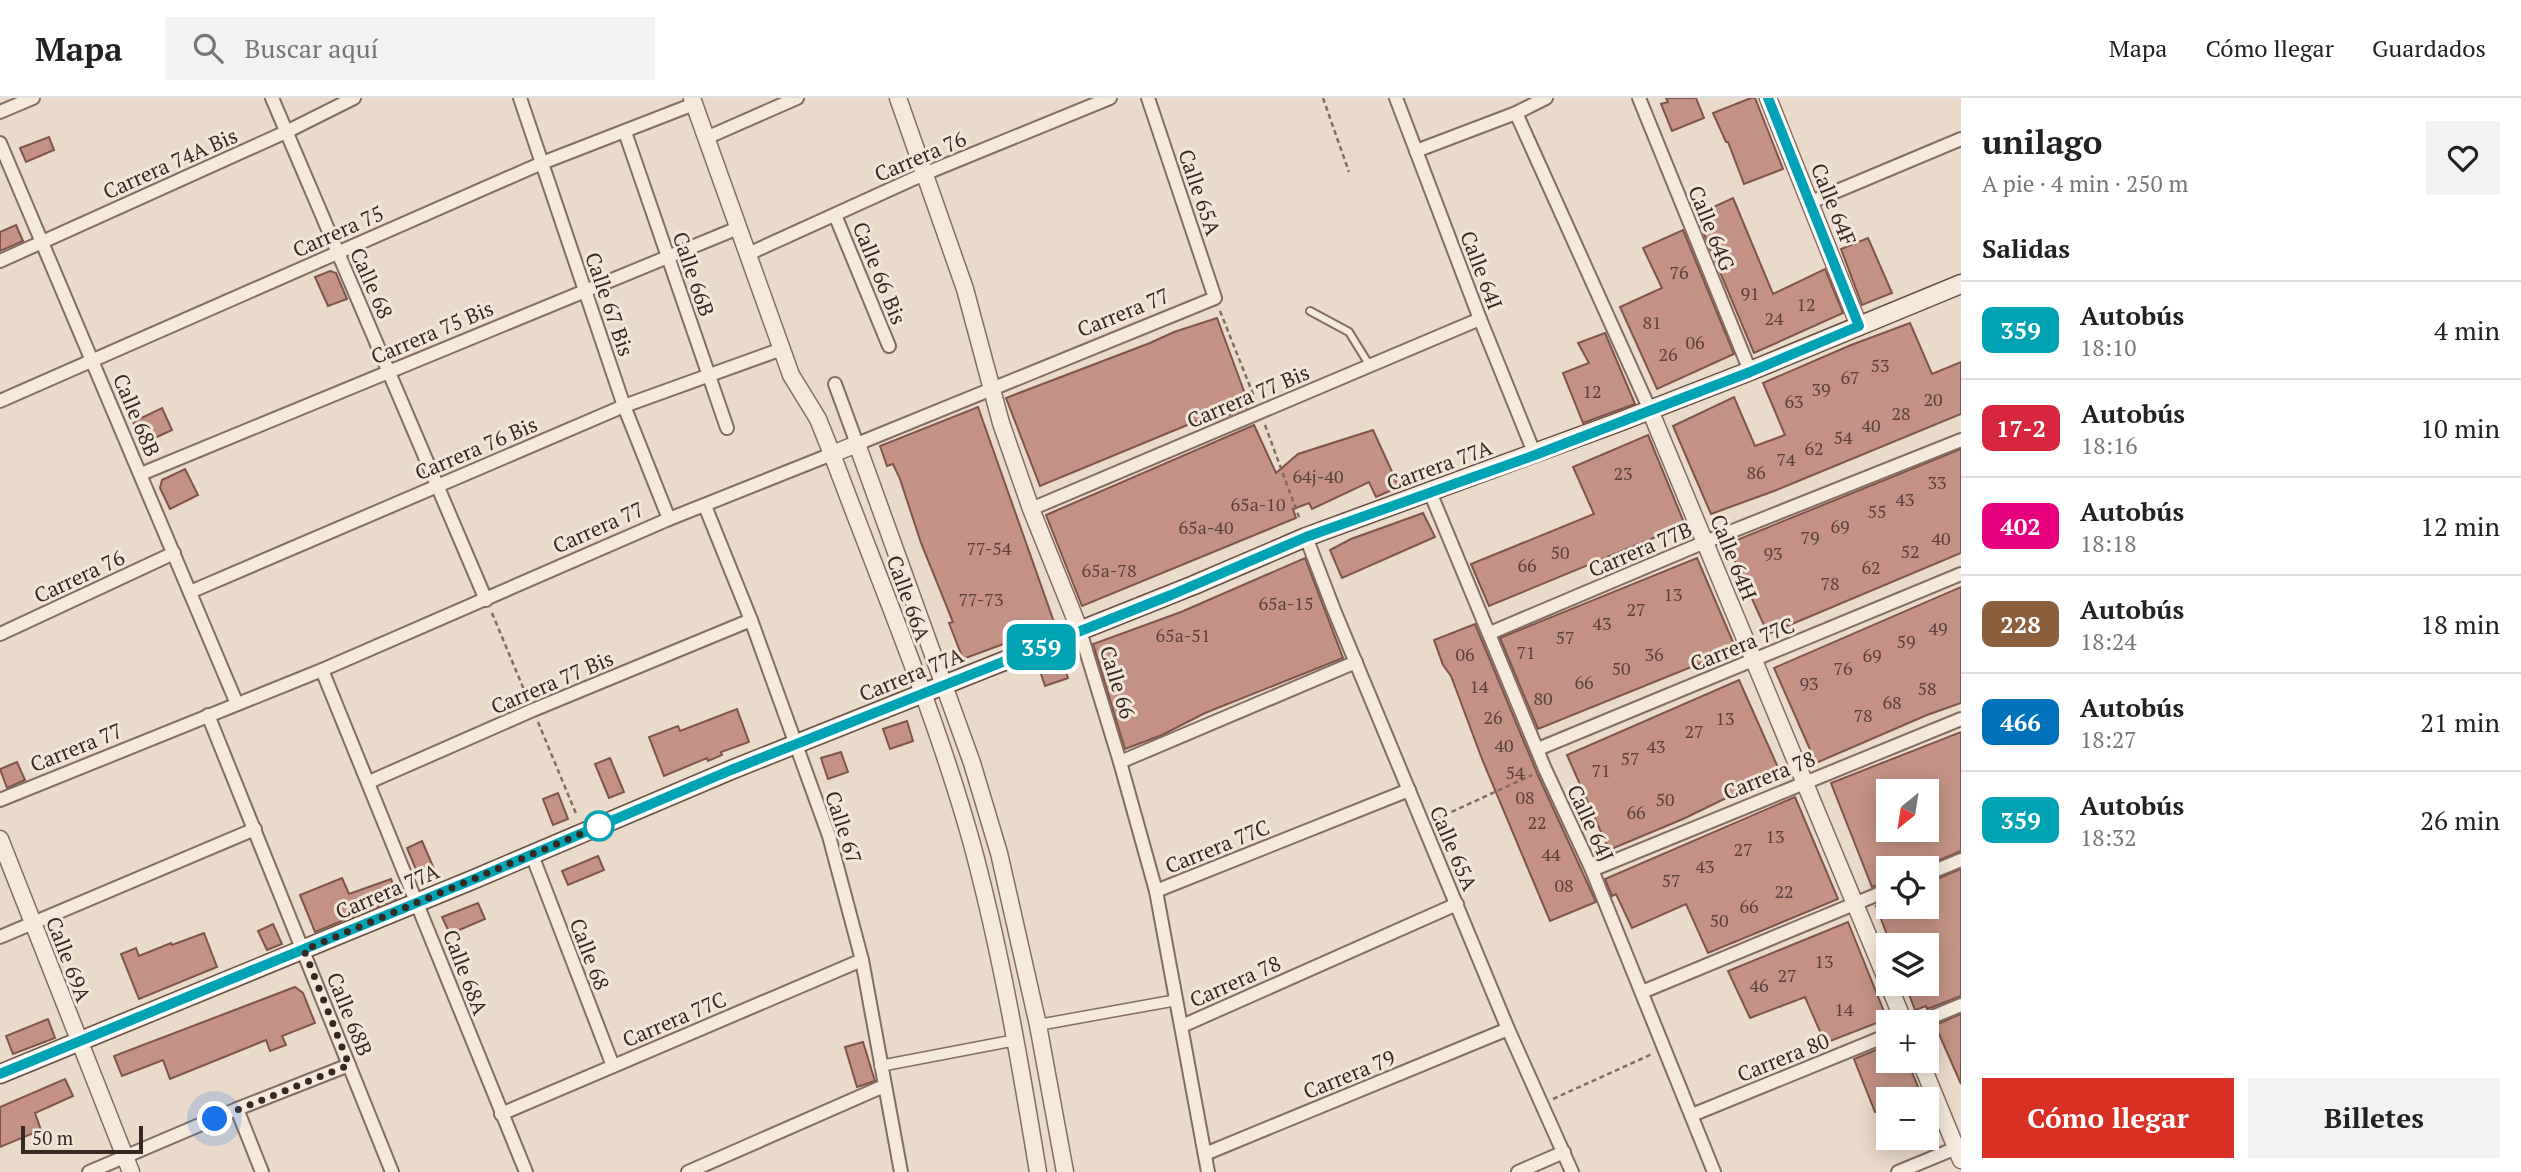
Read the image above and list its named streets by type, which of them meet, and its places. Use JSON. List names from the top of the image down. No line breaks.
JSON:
{"streets":{"main road":["Carrera 77A"],"street":["Carrera 76","Carrera 74A Bis","Calle 65A","Calle 64F","Calle 64G","Carrera 75","Calle 64I","Calle 66 Bis","Calle 66B","Calle 68","Calle 67 Bis","Carrera 77","Carrera 75 Bis","Carrera 77 Bis","Calle 68B","Carrera 76 Bis","Carrera 77B","Calle 64H","Calle 66A","Carrera 77C","Calle 66","Carrera 78","Calle 64J","Calle 67","Calle 69A","Calle 68A","Carrera 80","Carrera 79"]},"crossings":[["Carrera 76","Calle 66 Bis"],["Carrera 76","Calle 68B"],["Carrera 76","Calle 66A"],["Carrera 76","Calle 66"],["Carrera 74A Bis","Calle 68"],["Carrera 74A Bis","Calle 68B"],["Calle 65A","Carrera 77"],["Calle 65A","Carrera 77A"],["Calle 65A","Carrera 77C"],["Calle 65A","Carrera 78"],["Calle 65A","Carrera 79"],["Calle 64F","Carrera 77A"],["Calle 64G","Carrera 77A"],["Carrera 75","Calle 66B"],["Carrera 75","Calle 68"],["Carrera 75","Calle 67 Bis"],["Carrera 75","Calle 68B"],["Carrera 75","Calle 66A"],["Calle 64I","Carrera 77 Bis"],["Calle 64I","Carrera 77A"],["Calle 66B","Carrera 75 Bis"],["Calle 66B","Carrera 76 Bis"],["Calle 68","Carrera 77"],["Calle 68","Carrera 75 Bis"],["Calle 68","Carrera 76 Bis"],["Calle 68","Carrera 77A"],["Calle 68","Carrera 77C"],["Calle 67 Bis","Carrera 77"],["Calle 67 Bis","Carrera 75 Bis"],["Calle 67 Bis","Carrera 76 Bis"],["Carrera 77","Calle 68B"],["Carrera 77","Calle 66A"],["Carrera 77","Calle 66"],["Carrera 77","Calle 67"],["Carrera 77","Calle 68A"],["Carrera 75 Bis","Calle 68B"],["Carrera 75 Bis","Calle 66A"],["Carrera 77 Bis","Calle 66"],["Carrera 77 Bis","Calle 67"],["Carrera 77 Bis","Calle 68A"],["Calle 68B","Carrera 76 Bis"],["Calle 68B","Carrera 77A"],["Carrera 76 Bis","Calle 66A"],["Carrera 77A","Calle 64H"],["Carrera 77A","Calle 66A"],["Carrera 77A","Calle 66"],["Carrera 77A","Calle 64J"],["Carrera 77A","Calle 67"],["Carrera 77A","Calle 69A"],["Carrera 77A","Calle 68A"],["Carrera 77B","Calle 64H"],["Carrera 77B","Calle 64J"],["Calle 64H","Carrera 77C"],["Calle 64H","Carrera 78"],["Calle 66A","Carrera 78"],["Carrera 77C","Calle 66"],["Carrera 77C","Calle 64J"],["Carrera 77C","Calle 67"],["Carrera 77C","Calle 68A"],["Calle 66","Carrera 78"],["Calle 66","Carrera 79"],["Carrera 78","Calle 64J"],["Calle 64J","Carrera 80"]],"lines":["bus line 359"],"house_numbers":["76","91","12","24","81","06","26","53","67","39","12","20","63","28","40","54","62","74","86","23","64j-40","33","43","65a-10","55","69","65a-40","79","40","77-54","52","50","93","66","62","65a-78","78","13","77-73","65a-15","27","43","49","65a-51","57","59","71","06","36","69","50","76","66","93","14","58","80","68","78","26","13","27","40","43","57","71","54","08","50","66","22","13","27","44","43","57","08","22","66","50","13","27","46","14"],"scale_bar":"50 m","north":"bottom left","page":{"header":"Mapa","search":"Buscar aquí","nav":["Mapa","Cómo llegar","Guardados"],"on_map":"359","heading":[["unilago","A pie · 4 min · 250 m"],"Salidas"],"list":[{"mark":"359","name":"Autobús","note":"18:10","value":"4 min"},{"mark":"17-2","name":"Autobús","note":"18:16","value":"10 min"},{"mark":"402","name":"Autobús","note":"18:18","value":"12 min"},{"mark":"228","name":"Autobús","note":"18:24","value":"18 min"},{"mark":"466","name":"Autobús","note":"18:27","value":"21 min"},{"mark":"359","name":"Autobús","note":"18:32","value":"26 min"}],"map_buttons":["+","−"],"buttons":["Cómo llegar","Billetes"],"scale":"50 m"}}
